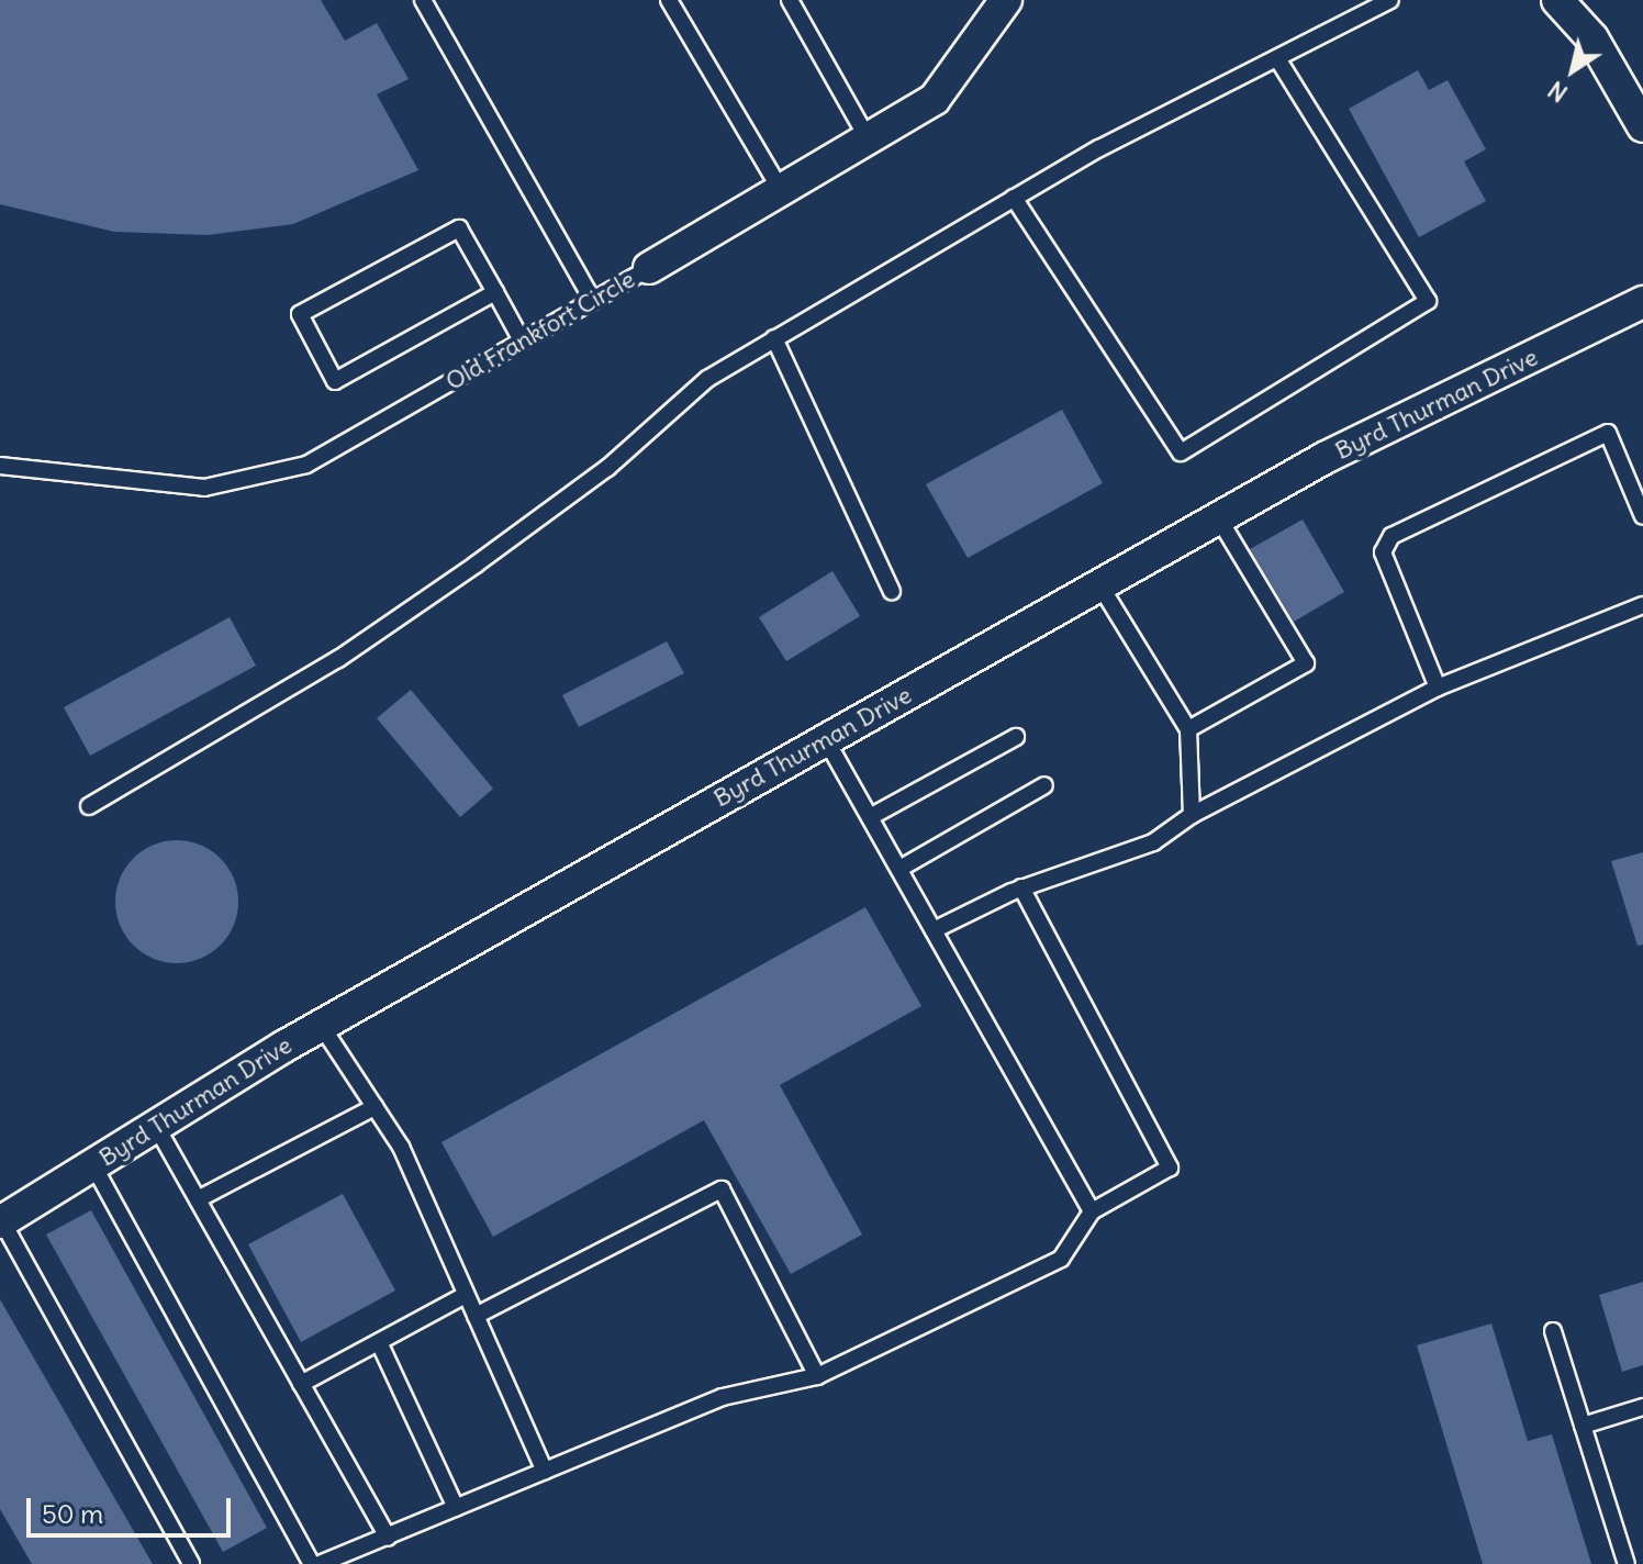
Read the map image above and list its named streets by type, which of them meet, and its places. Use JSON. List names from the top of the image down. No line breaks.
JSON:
{"streets":{"street":["Old Frankfort Circle","Byrd Thurman Drive"]},"scale_bar":"50 m","north":"bottom left"}
